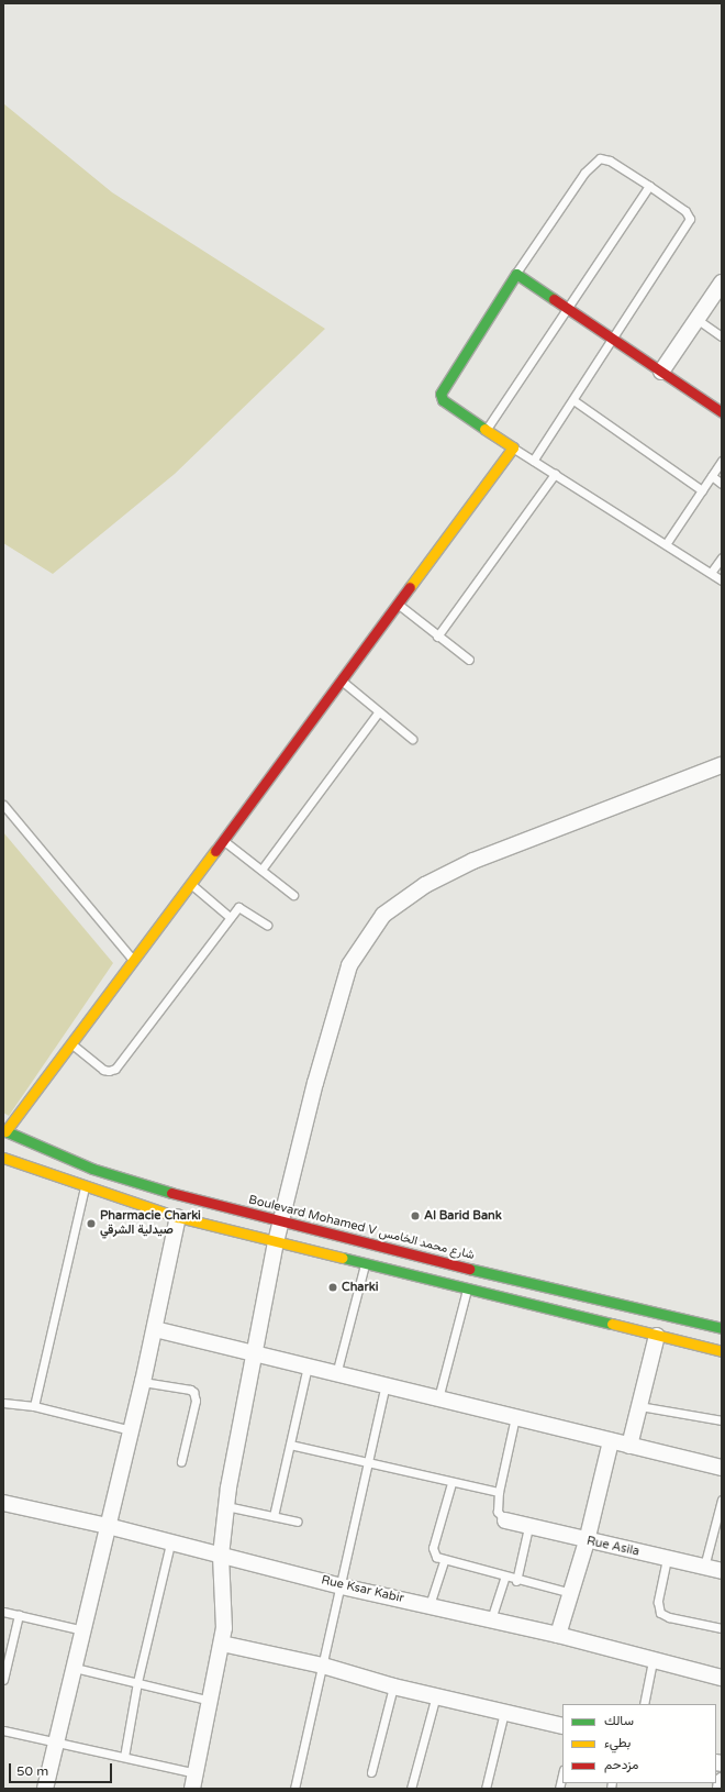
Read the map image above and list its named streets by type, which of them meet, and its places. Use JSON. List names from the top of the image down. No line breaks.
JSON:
{"streets":{"street":["Boulevard Mohamed V شارع محمد الخامس","Rue Asila","Rue Ksar Kabir"]},"places":["Al Barid Bank","Pharmacie Charki صيدلية الشرقي","Charki"],"legend":["سالك","بطيء","مزدحم"],"scale_bar":"50 m"}
